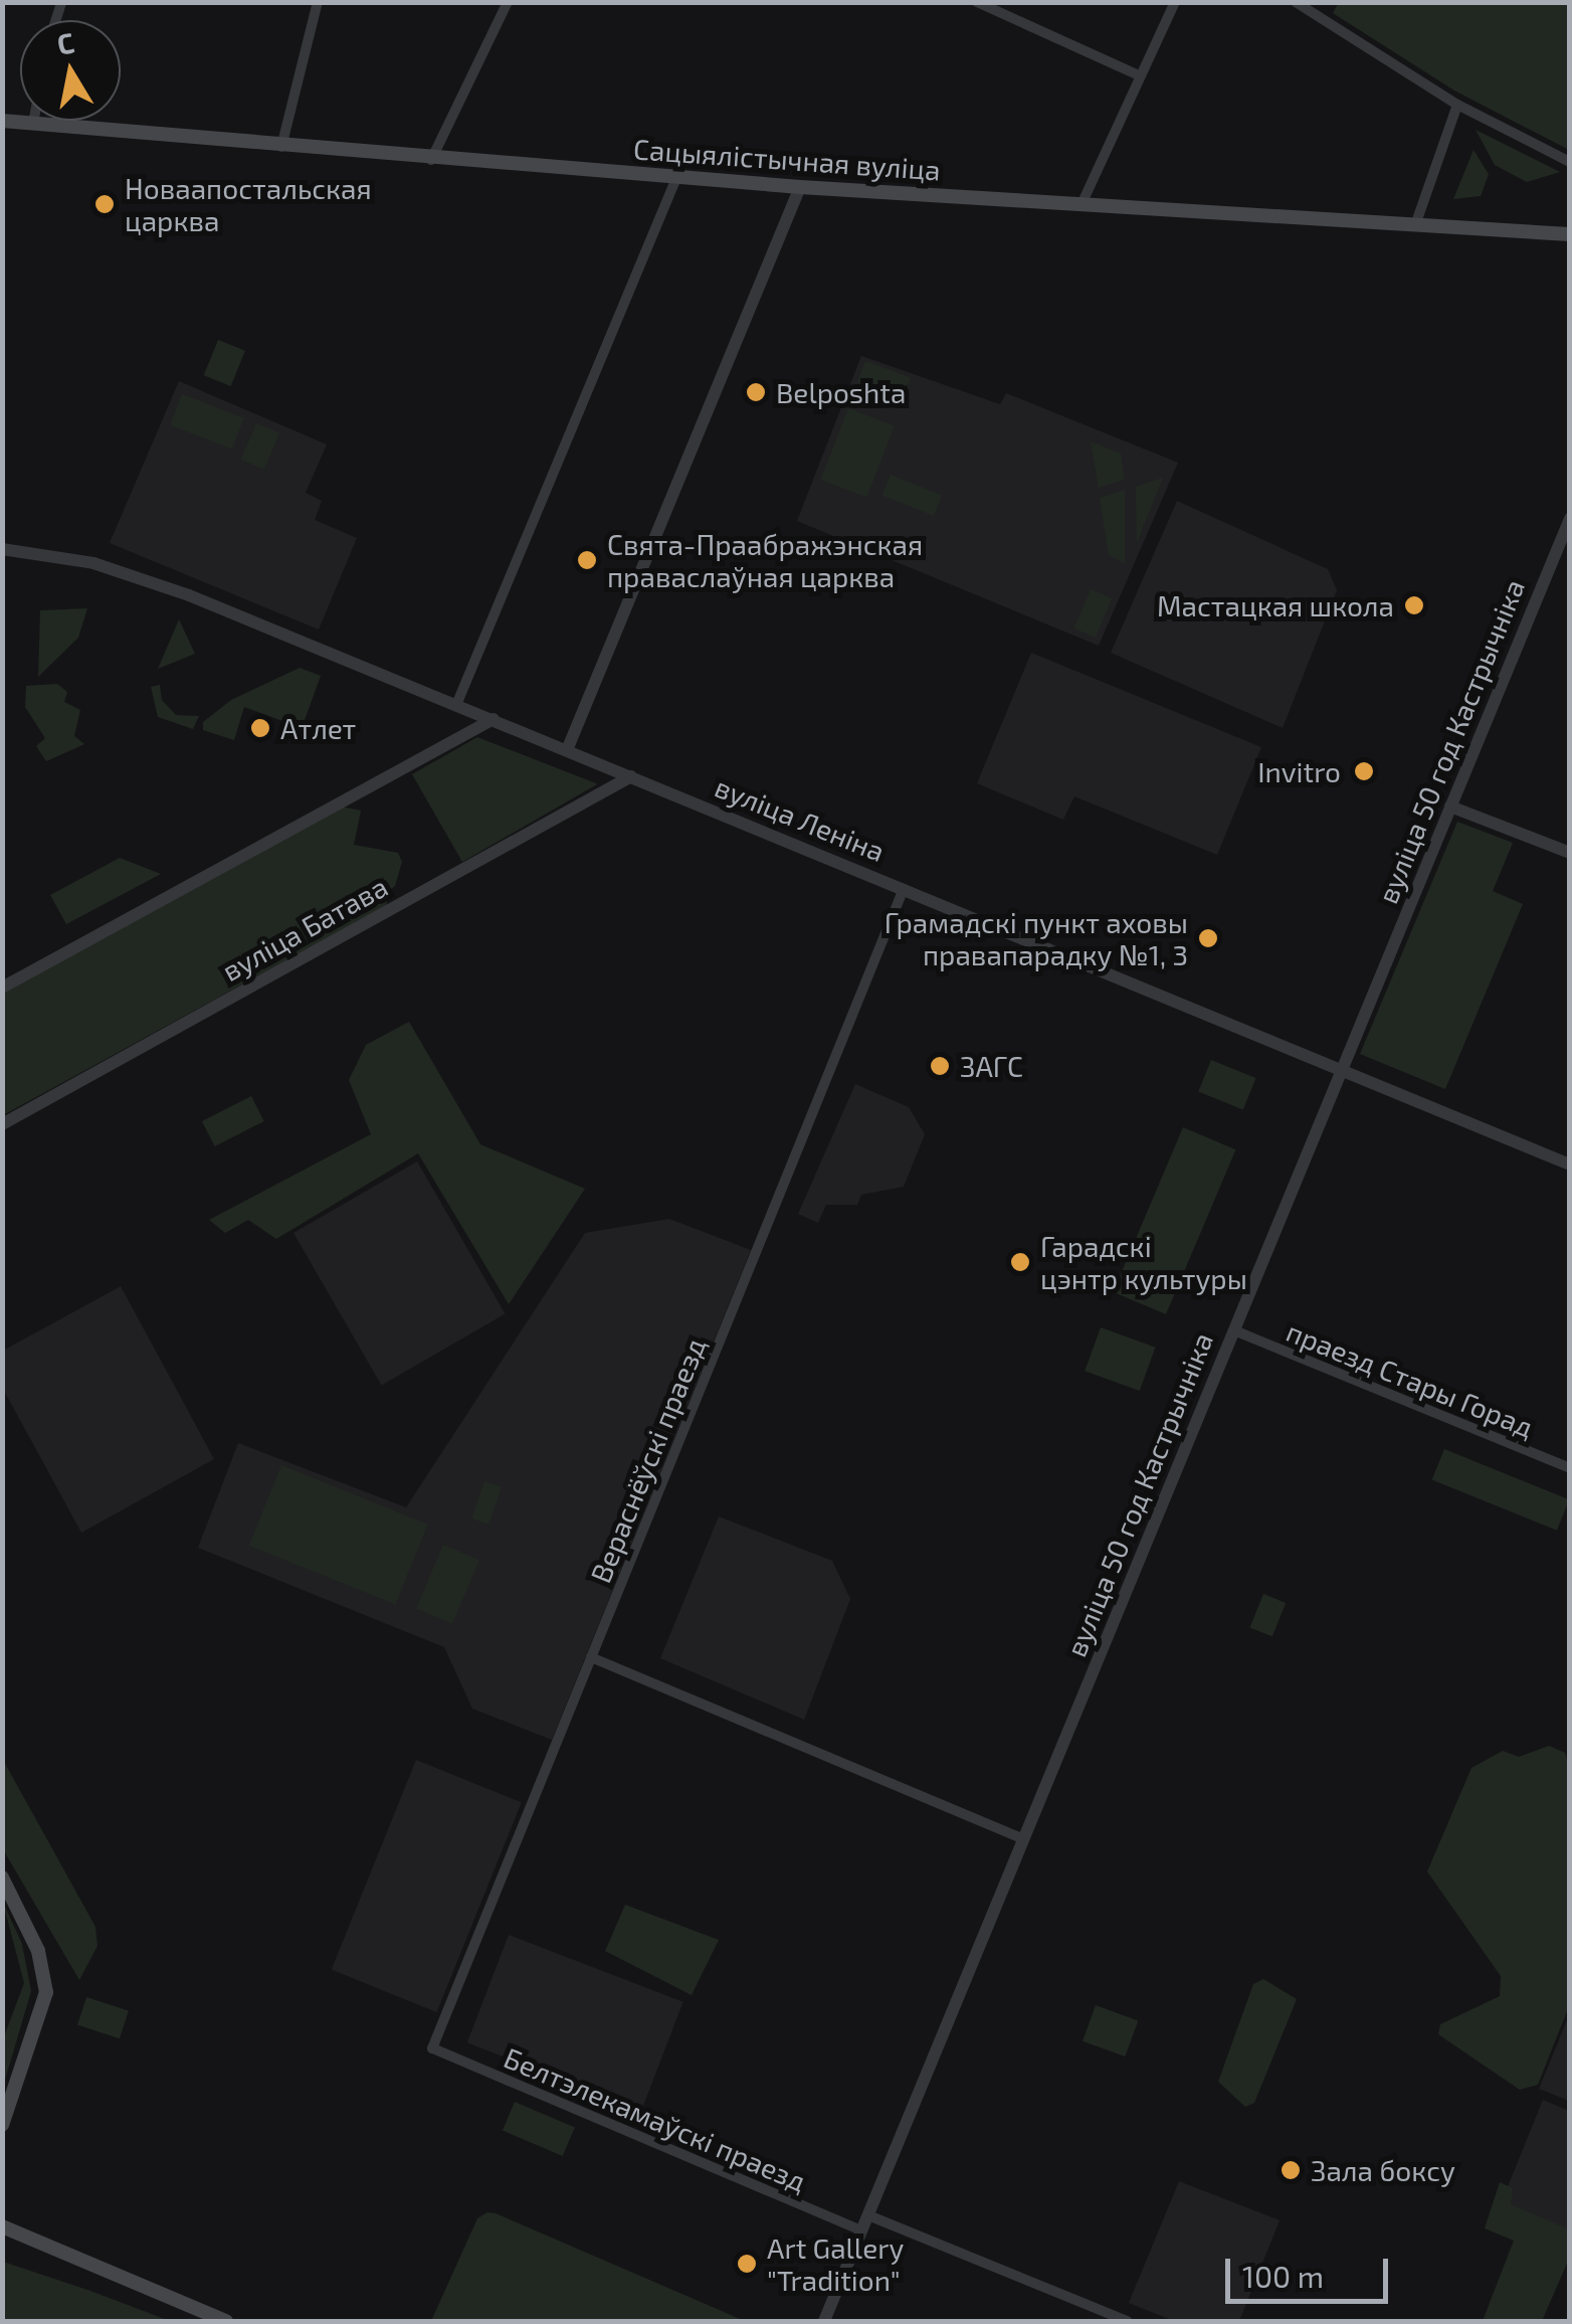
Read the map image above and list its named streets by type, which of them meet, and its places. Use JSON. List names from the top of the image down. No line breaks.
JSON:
{"streets":{"main road":["Сацыялістычная вуліца"],"street":["вуліца 50 год Кастрычніка","вуліца Леніна","вуліца Батава","праезд Стары Горад","Вераснёўскі праезд","Белтэлекамаўскі праезд"]},"crossings":[["вуліца 50 год Кастрычніка","вуліца Леніна"],["вуліца 50 год Кастрычніка","праезд Стары Горад"],["вуліца 50 год Кастрычніка","Белтэлекамаўскі праезд"],["вуліца Леніна","вуліца Батава"],["вуліца Леніна","Вераснёўскі праезд"],["Вераснёўскі праезд","Белтэлекамаўскі праезд"]],"places":["Новаапостальская царква","Belposhta","Свята-Праабражэнская праваслаўная царква","Мастацкая школа","Атлет","Invitro","Грамадскі пункт аховы правапарадку №1, 3","ЗАГС","Гарадскі цэнтр культуры","Зала боксу","Art Gallery \"Tradition\""],"scale_bar":"100 m","north":"top"}
